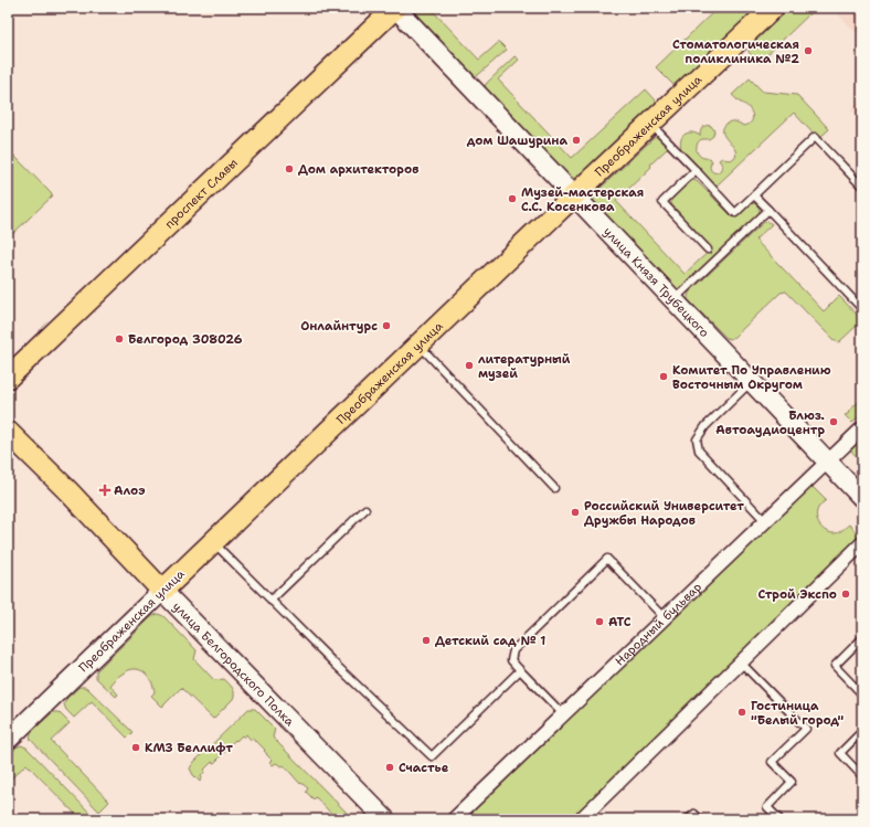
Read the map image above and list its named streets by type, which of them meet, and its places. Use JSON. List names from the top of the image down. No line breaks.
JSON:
{"streets":{"main road":["Преображенская улица","проспект Славы","улица Белгородского Полка"],"street":["улица Князя Трубецкого","Народный бульвар"]},"crossings":[["Преображенская улица","улица Князя Трубецкого"],["Преображенская улица","улица Белгородского Полка"],["проспект Славы","улица Князя Трубецкого"],["улица Князя Трубецкого","Народный бульвар"]],"places":{"other":["Стоматологическая поликлиника №2","дом Шашурина","Дом архитекторов","Музей-мастерская С.С. Косенкова","Онлайнтурс","Белгород 308026","литературный музей","Комитет По Управлению Восточным Округом","Блюз. Автоаудиоцентр","Российский Университет Дружбы Народов","Строй Экспо","АТС","Детский сад № 1","Гостиница \"Белый город\"","КМЗ Беллифт","Счастье"],"health":["Алоэ"]}}
